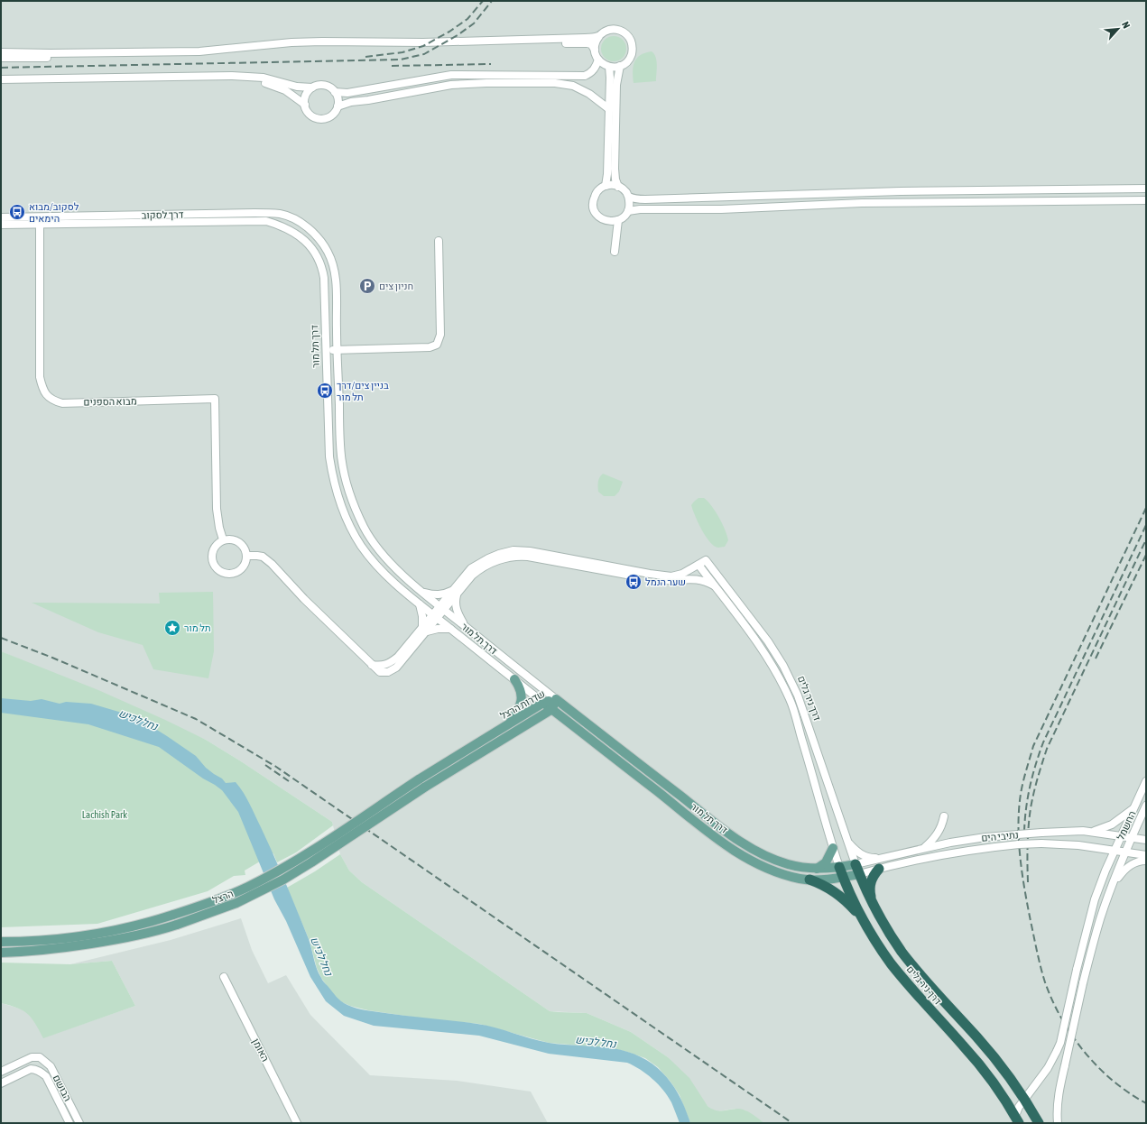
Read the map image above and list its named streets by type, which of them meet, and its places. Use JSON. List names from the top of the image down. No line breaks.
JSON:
{"streets":{"highway":["דרך ניר גלים"],"main road":["דרך תל מור","שדרות הרצל","הרצל"],"street":["דרך לסקוב","מבוא הספנים","החשמל","נתיבי הים","האומן","הבושם"]},"crossings":[["דרך לסקוב","דרך תל מור"],["דרך לסקוב","מבוא הספנים"],["דרך תל מור","דרך ניר גלים"],["דרך תל מור","שדרות הרצל"],["דרך תל מור","נתיבי הים"],["דרך ניר גלים","החשמל"],["דרך ניר גלים","נתיבי הים"],["שדרות הרצל","הרצל"],["החשמל","נתיבי הים"]],"water":["נחל לכיש"],"parks":["Lachish Park"],"places":{"bus stop":["לסקוב/מבוא הימאים","בניין צים/דרך תל מור","שער הנמל"],"parking":["חניון צים"],"place":["תל מור"]},"north":"top right"}
